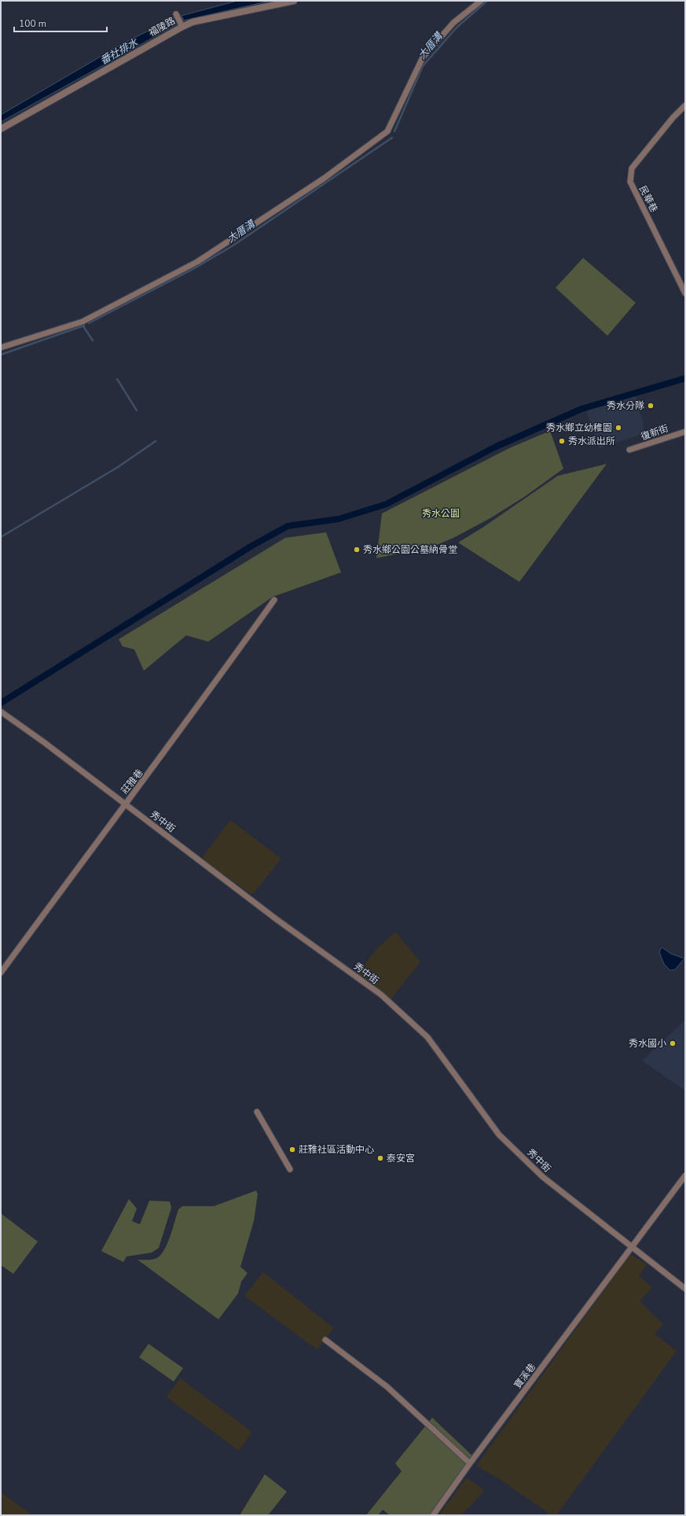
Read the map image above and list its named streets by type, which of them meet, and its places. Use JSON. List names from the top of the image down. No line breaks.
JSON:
{"streets":{"street":["福陵路","民華巷","復新街","莊雅巷","秀中街","寶溪巷"]},"crossings":[["莊雅巷","秀中街"],["秀中街","寶溪巷"]],"water":["大厝溝","番社排水"],"parks":["秀水公園"],"places":["秀水分隊","秀水鄉立幼稚園","秀水派出所","秀水鄉公園公墓納骨堂","秀水國小","莊雅社區活動中心","泰安宮"],"scale_bar":"100 m"}
